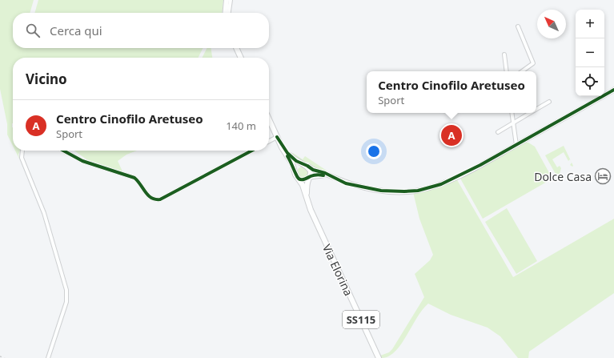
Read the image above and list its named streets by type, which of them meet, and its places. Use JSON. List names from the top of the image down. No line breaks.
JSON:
{"streets":{"main road":["Via Elorina","SS115"]},"places":{"hotel":["Dolce Casa"]},"north":"top left","page":{"map_buttons":["+","−"],"search":"Cerca qui","heading":"Vicino","popup":["Centro Cinofilo Aretuseo","Sport"],"list":[{"mark":"A","name":"Centro Cinofilo Aretuseo","note":"Sport","value":"140 m"}],"pins":"A"}}
